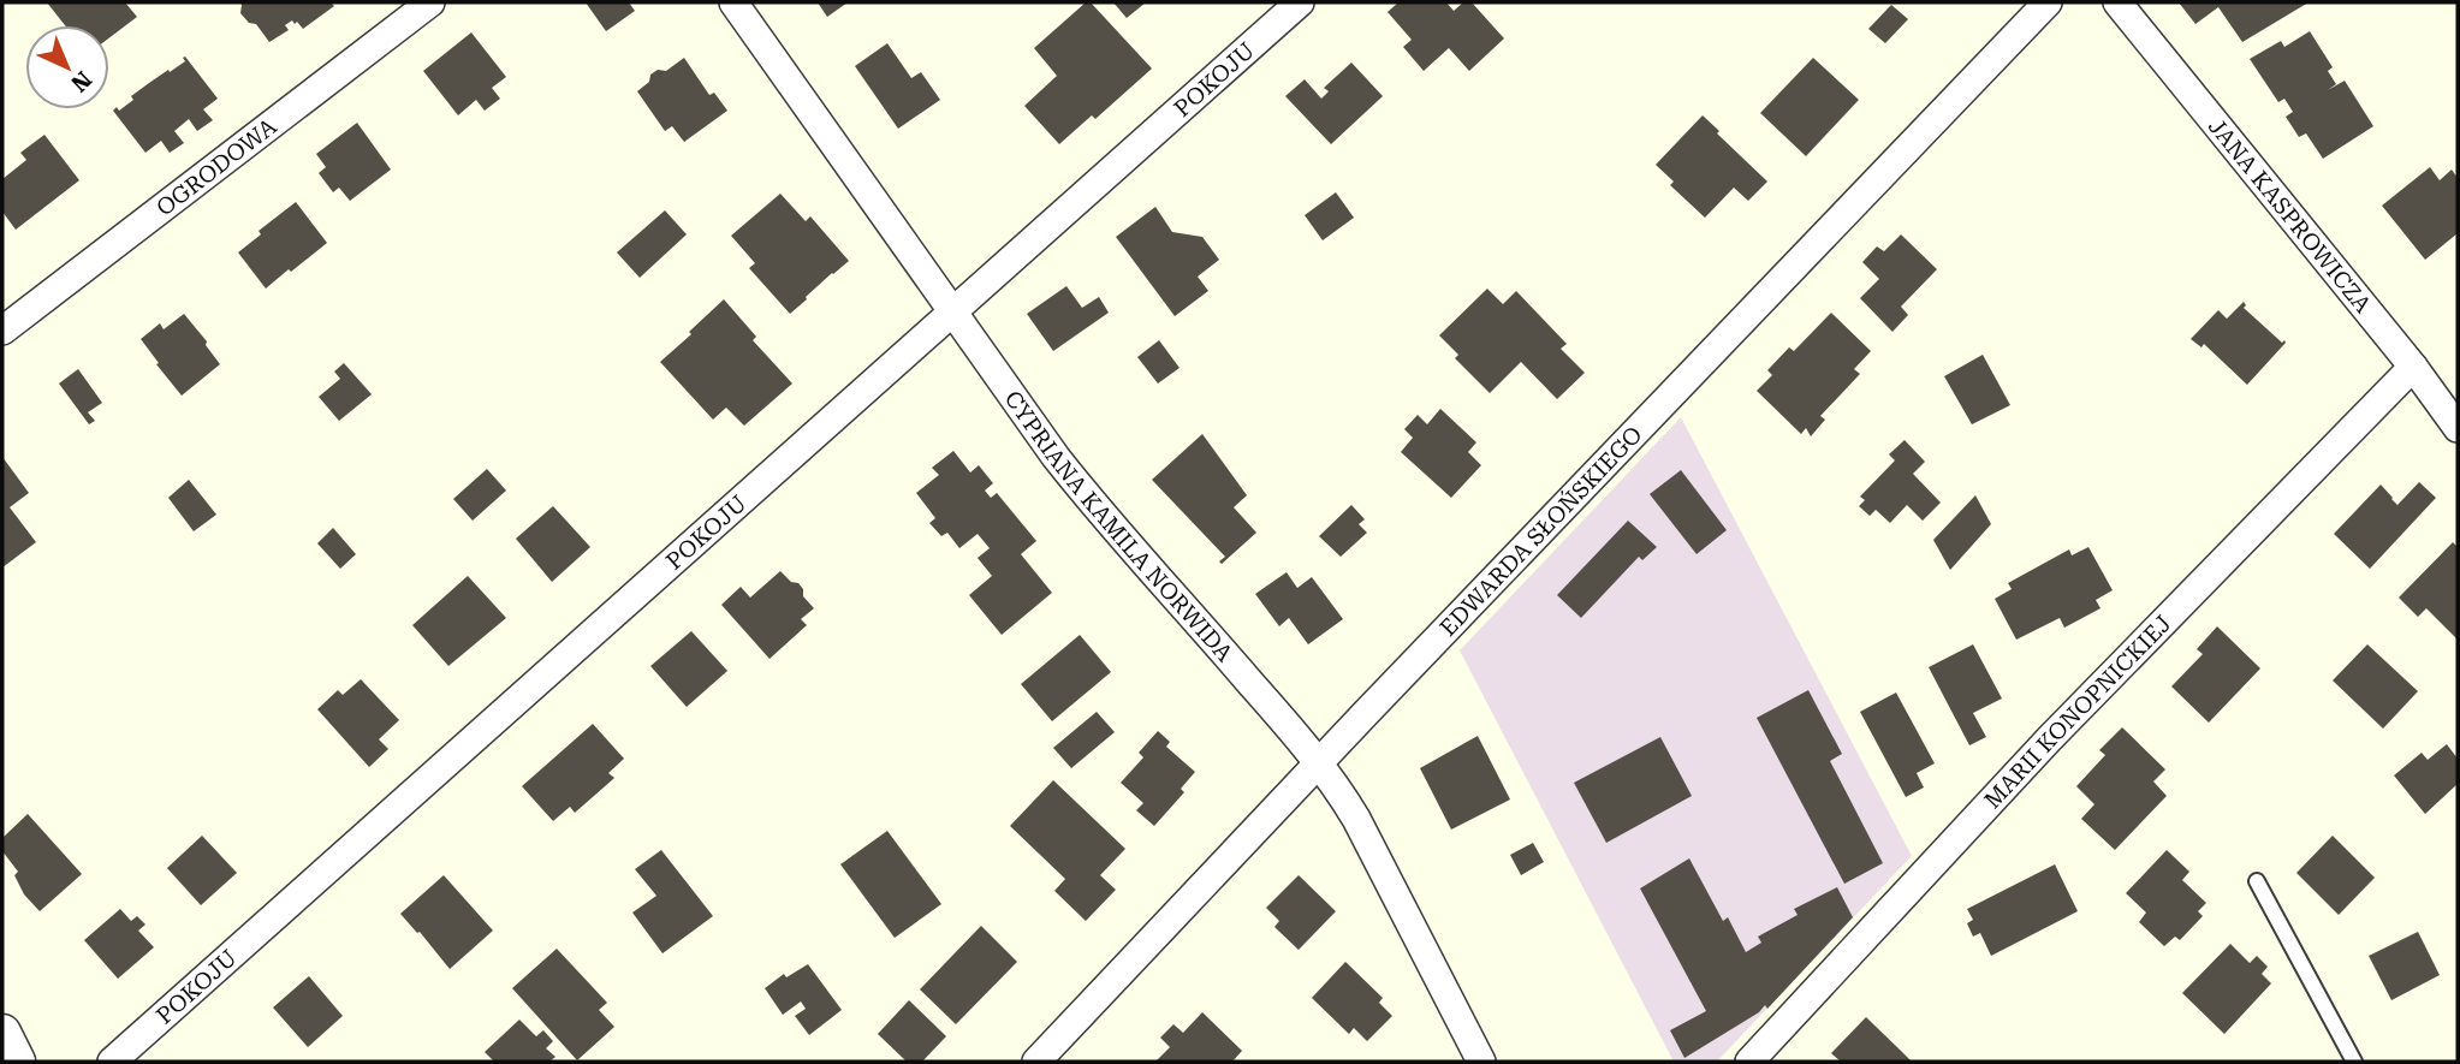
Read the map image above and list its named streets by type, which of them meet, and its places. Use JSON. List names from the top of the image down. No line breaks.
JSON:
{"streets":{"street":["POKOJU","OGRODOWA","JANA KASPROWICZA","CYPRIANA KAMILA NORWIDA","EDWARDA SŁOŃSKIEGO","MARII KONOPNICKIEJ"]},"crossings":[["POKOJU","CYPRIANA KAMILA NORWIDA"],["JANA KASPROWICZA","MARII KONOPNICKIEJ"],["CYPRIANA KAMILA NORWIDA","EDWARDA SŁOŃSKIEGO"]],"north":"bottom right"}
